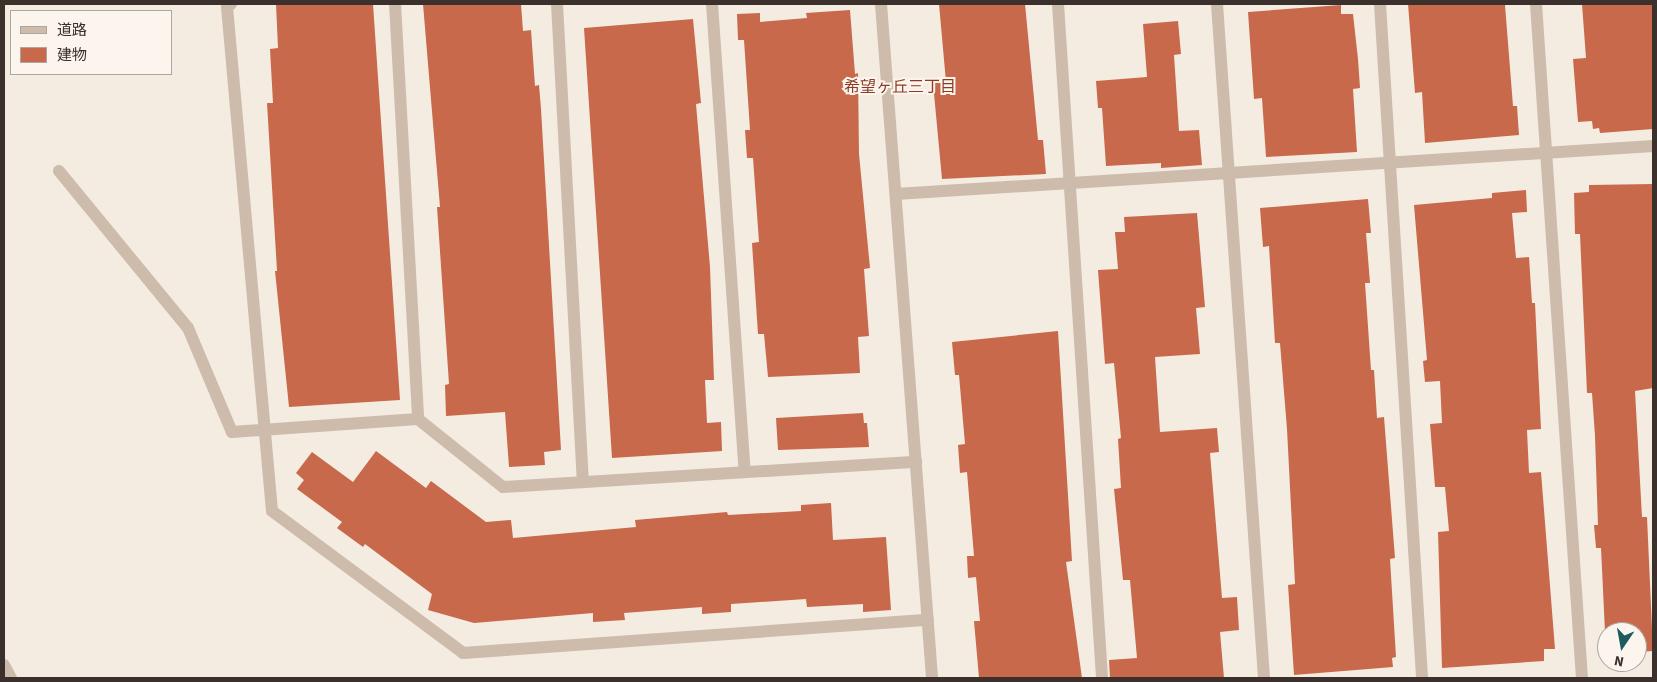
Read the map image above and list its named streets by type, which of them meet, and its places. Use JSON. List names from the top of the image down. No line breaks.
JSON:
{"districts":["希望ヶ丘三丁目"],"legend":["道路","建物"],"north":"bottom"}
